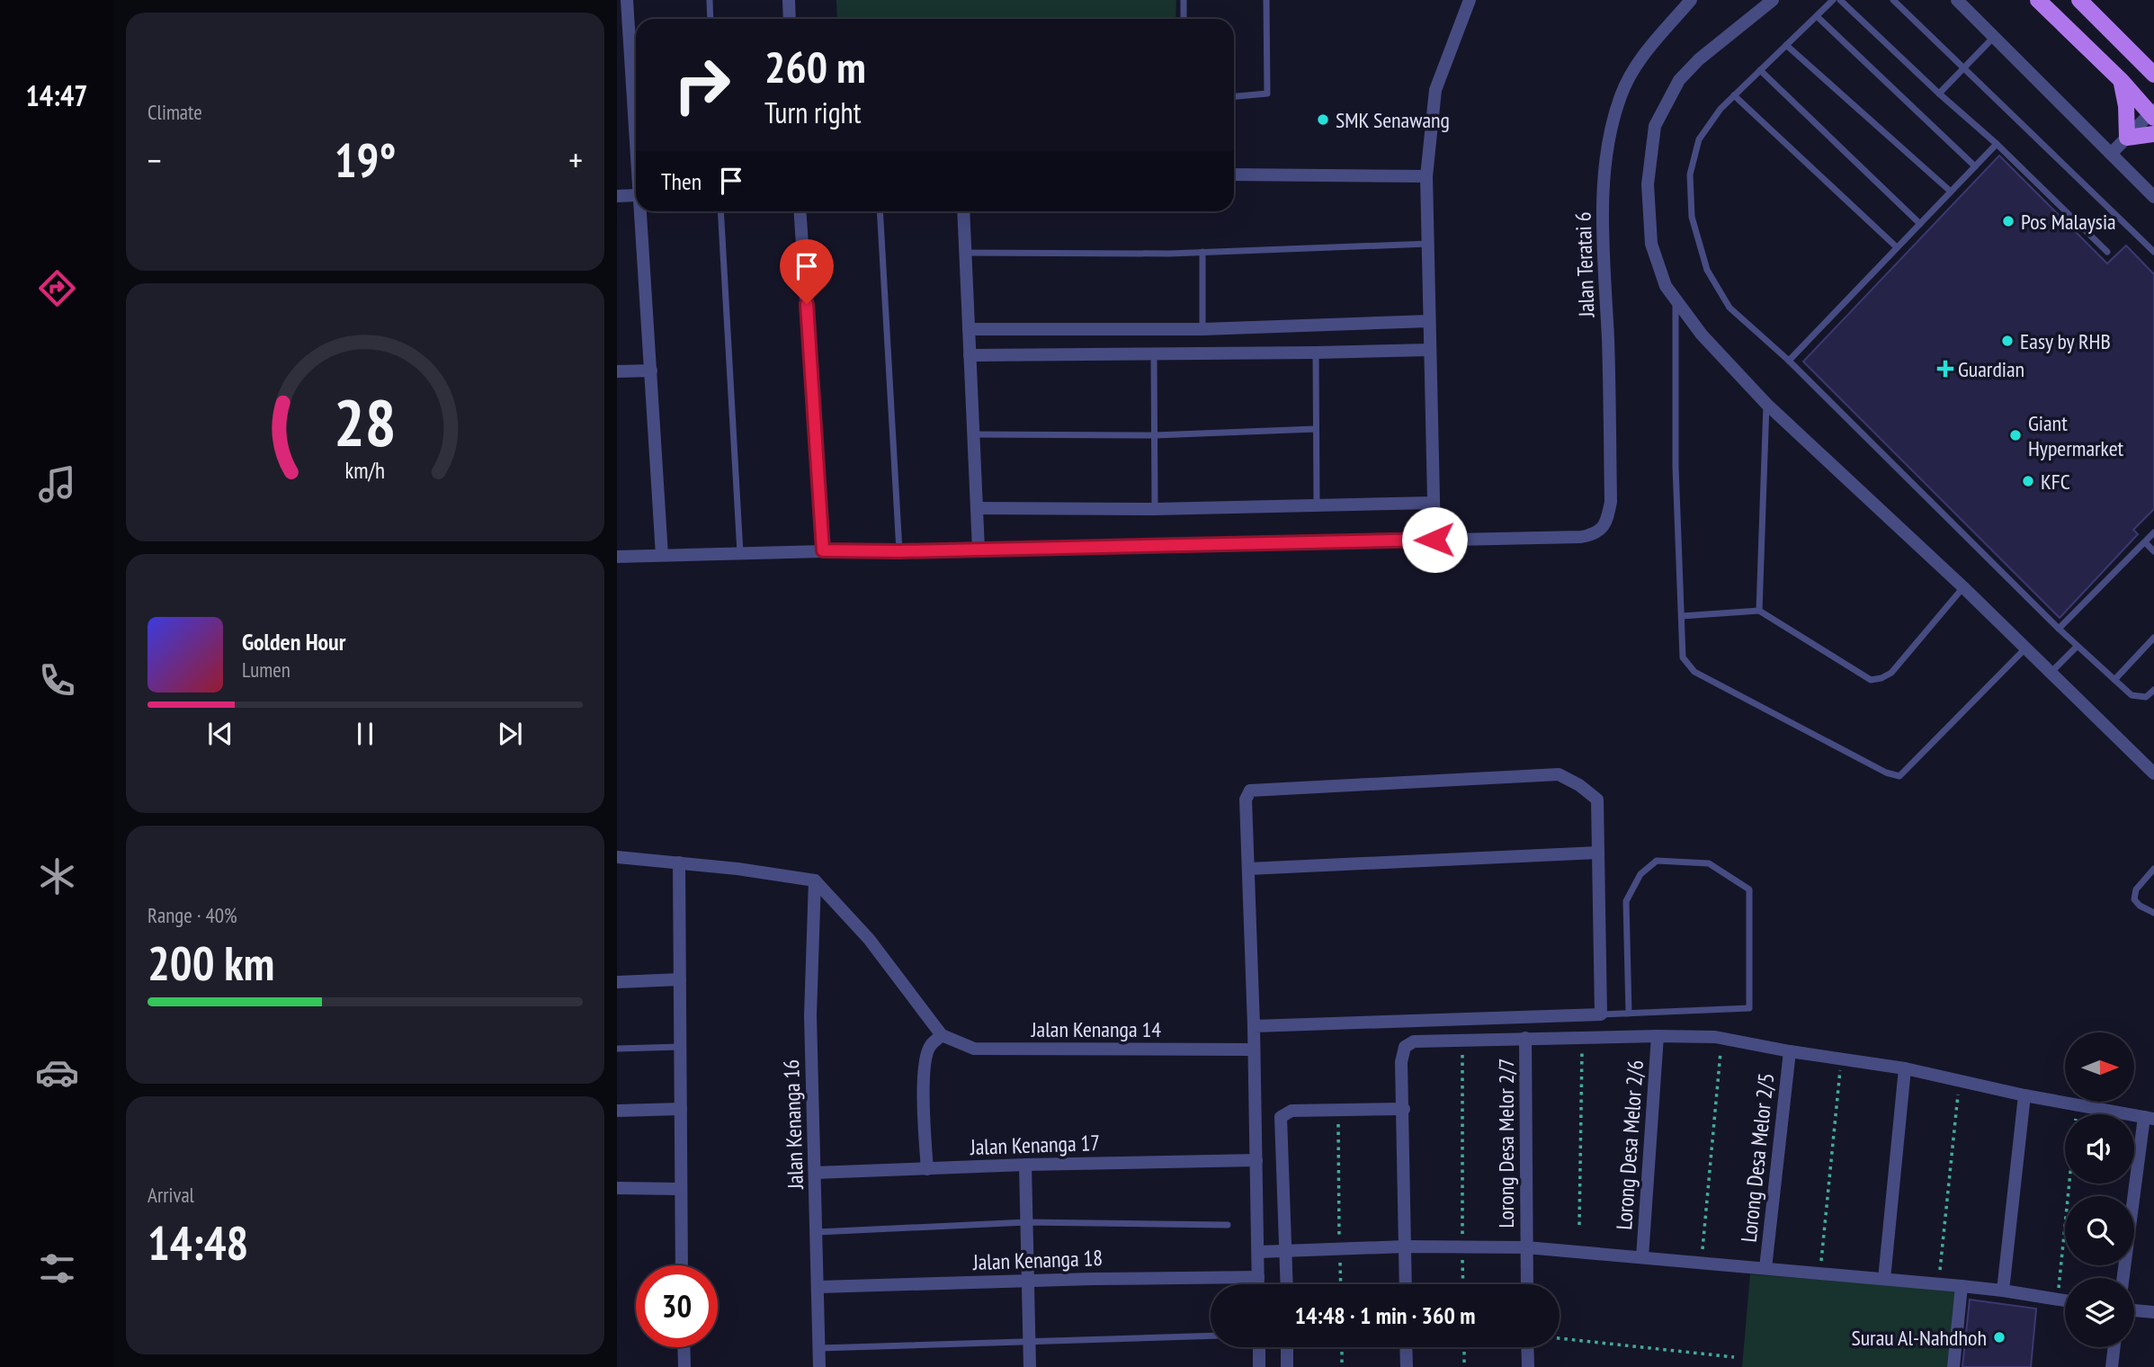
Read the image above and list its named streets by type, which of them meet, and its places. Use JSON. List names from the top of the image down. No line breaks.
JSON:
{"streets":{"street":["Jalan Teratai 6","Jalan Kenanga 14","Jalan Kenanga 16","Lorong Desa Melor 2/7","Jalan Kenanga 17","Lorong Desa Melor 2/6","Lorong Desa Melor 2/5","Jalan Kenanga 18"]},"crossings":[["Jalan Kenanga 16","Jalan Kenanga 17"],["Jalan Kenanga 16","Jalan Kenanga 18"]],"places":{"other":["SMK Senawang","Pos Malaysia","Easy by RHB","Giant Hypermarket","KFC","Surau Al-Nahdhoh"],"health":["Guardian"]},"north":"right","page":{"tabs":"14:47","tile":["Climate",["Range · 40%","200 km"],["Arrival","14:48"]],"turn":["260 m","Turn right"],"heat":["−","19°","+"],"then":"Then","song":["Golden Hour","Lumen"],"limit":"30","trip":"14:48 · 1 min · 360 m","gauge":["28","km/h"]}}
